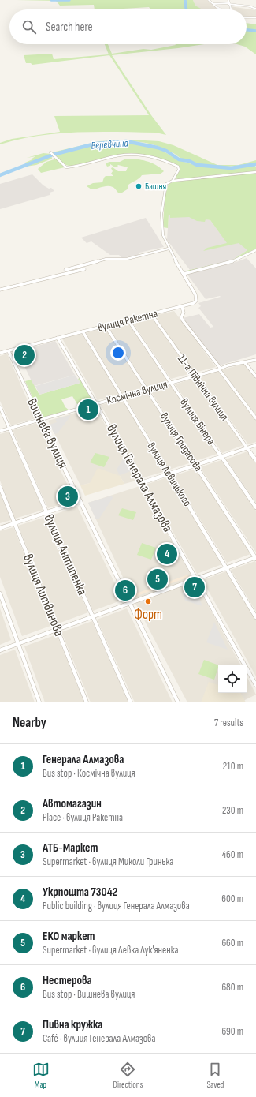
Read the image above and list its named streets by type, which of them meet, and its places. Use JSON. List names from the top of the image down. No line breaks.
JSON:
{"streets":{"street":["вулиця Ракетна","11-а Північна вулиця","Космічна вулиця","вулиця Вінера","Вишнева вулиця","вулиця Гридасова","вулиця Левицького","вулиця Генерала Алмазова","вулиця Антипенка","вулиця Литвинова"]},"crossings":[["вулиця Ракетна","11-а Північна вулиця"],["вулиця Ракетна","вулиця Вінера"],["вулиця Ракетна","Вишнева вулиця"],["вулиця Ракетна","вулиця Гридасова"],["вулиця Ракетна","вулиця Левицького"],["вулиця Ракетна","вулиця Генерала Алмазова"],["11-а Північна вулиця","Космічна вулиця"],["Космічна вулиця","вулиця Вінера"],["Космічна вулиця","Вишнева вулиця"],["Космічна вулиця","вулиця Гридасова"],["Космічна вулиця","вулиця Левицького"],["Космічна вулиця","вулиця Генерала Алмазова"],["Космічна вулиця","вулиця Антипенка"]],"water":["Веревчина"],"places":["Башня","Форт"],"page":{"search":"Search here","pins":["2","1","3","4","5","7","6"],"heading":["Nearby","7 results"],"list":[{"mark":"1","name":"Генерала Алмазова","note":"Bus stop · Космічна вулиця","value":"210 m"},{"mark":"2","name":"Автомагазин","note":"Place · вулиця Ракетна","value":"230 m"},{"mark":"3","name":"АТБ-Маркет","note":"Supermarket · вулиця Миколи Гринька","value":"460 m"},{"mark":"4","name":"Укрпошта 73042","note":"Public building · вулиця Генерала Алмазова","value":"600 m"},{"mark":"5","name":"ЕКО маркет","note":"Supermarket · вулиця Левка Лук'яненка","value":"660 m"},{"mark":"6","name":"Нестерова","note":"Bus stop · Вишнева вулиця","value":"680 m"},{"mark":"7","name":"Пивна кружка","note":"Café · вулиця Генерала Алмазова","value":"690 m"}],"nav":["Map","Directions","Saved"]}}
